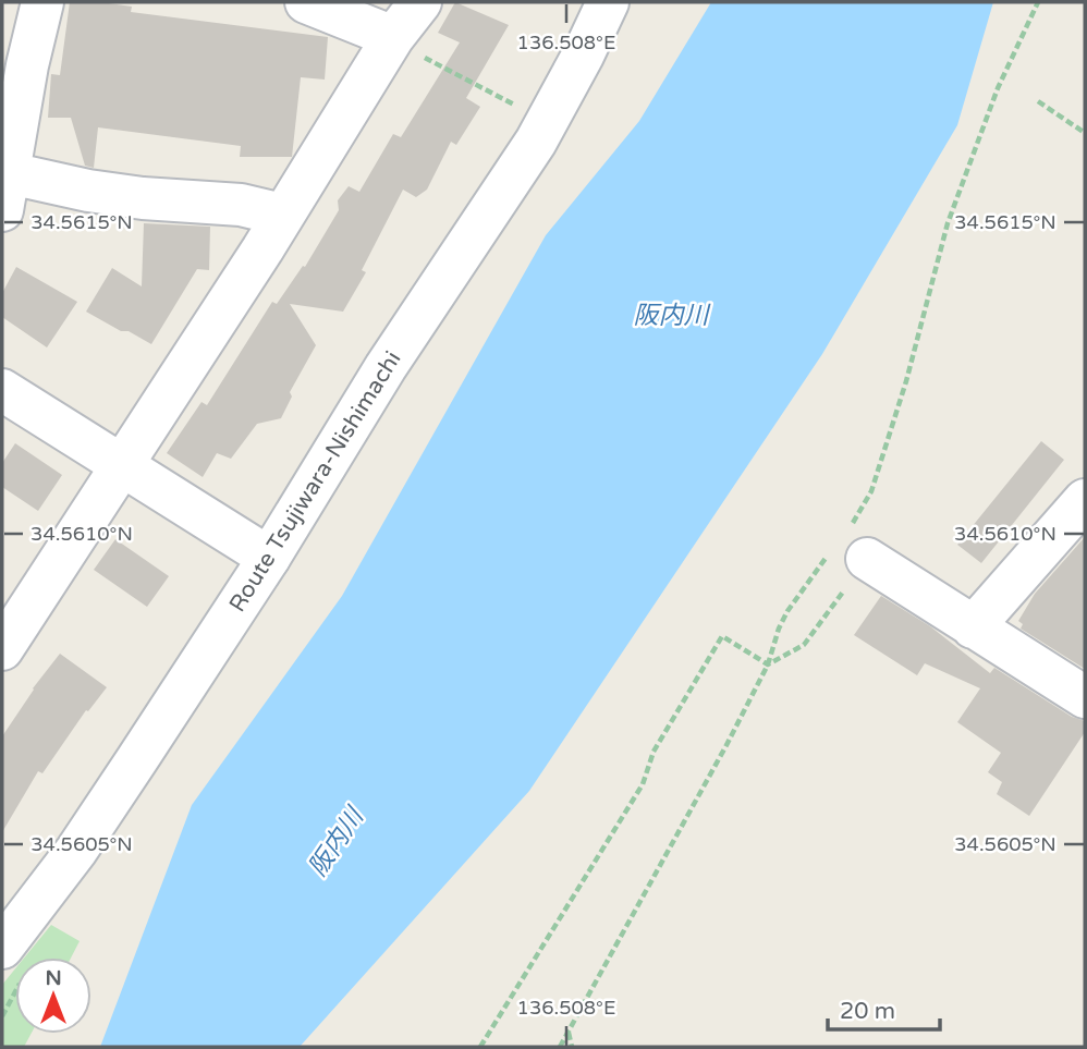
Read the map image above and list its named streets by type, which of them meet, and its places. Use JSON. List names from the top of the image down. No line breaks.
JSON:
{"streets":{"street":["Route Tsujiwara-Nishimachi"]},"water":["阪内川"],"scale_bar":"20 m","north":"top","coordinates":["136.508°E","34.5615°N","34.5610°N","34.5605°N"]}
